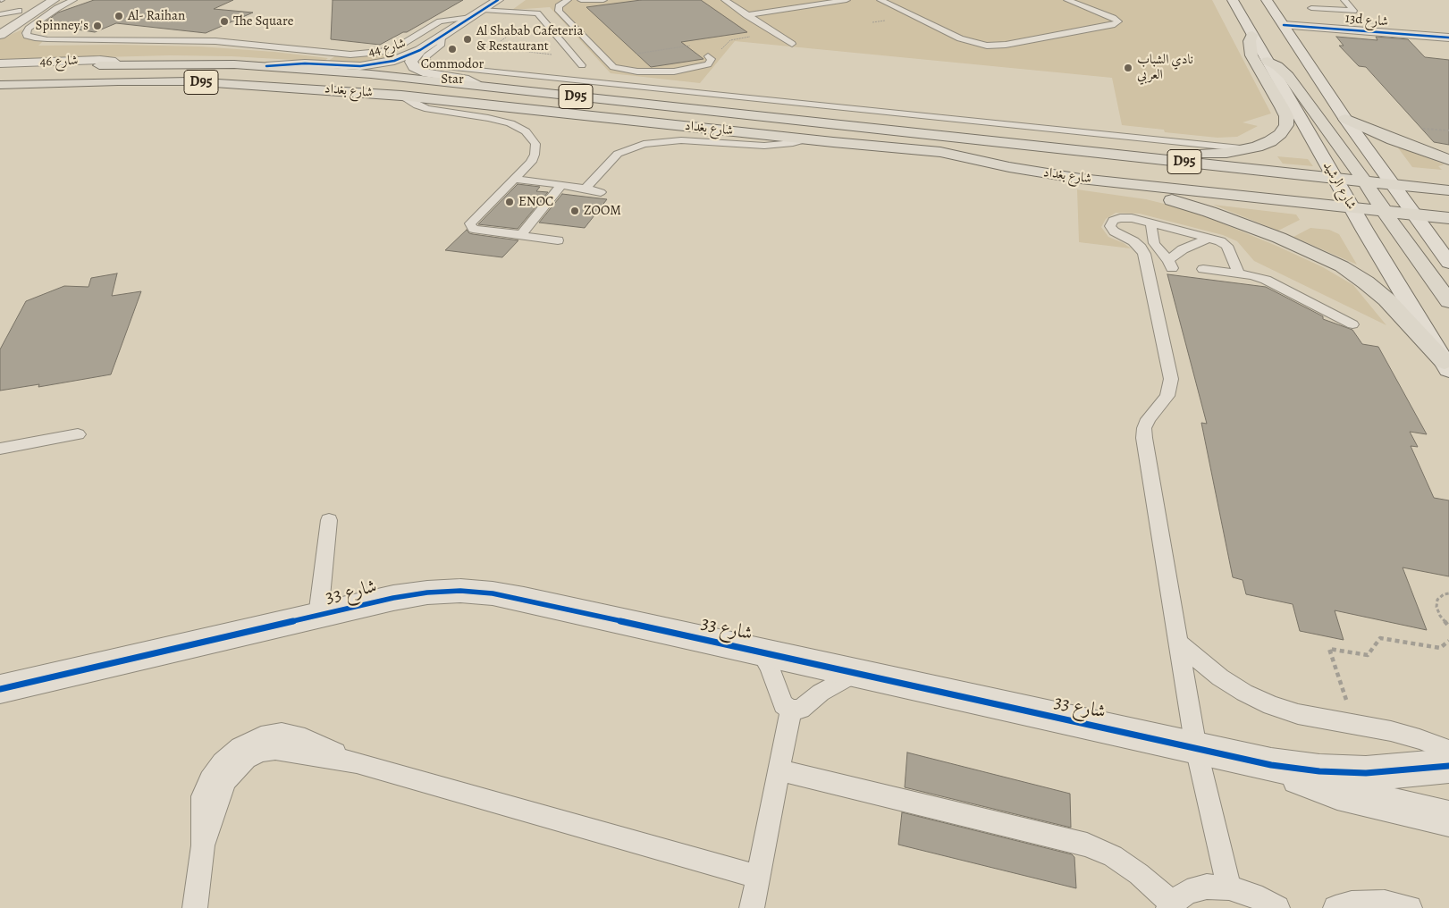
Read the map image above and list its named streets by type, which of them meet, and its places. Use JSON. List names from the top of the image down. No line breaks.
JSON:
{"streets":{"main road":["D95","شارع بغداد"],"street":["13d شارع","شارع 44","شارع 46","شارع الرشيد","شارع 33"]},"crossings":[["شارع 44","شارع بغداد"],["شارع 46","شارع بغداد"],["D95","شارع بغداد"],["شارع بغداد","شارع الرشيد"]],"places":["Al- Raihan","The Square","Spinney's","Al Shabab Cafeteria & Restaurant","Commodor Star","نادي الشباب العربي","ENOC","ZOOM"]}
